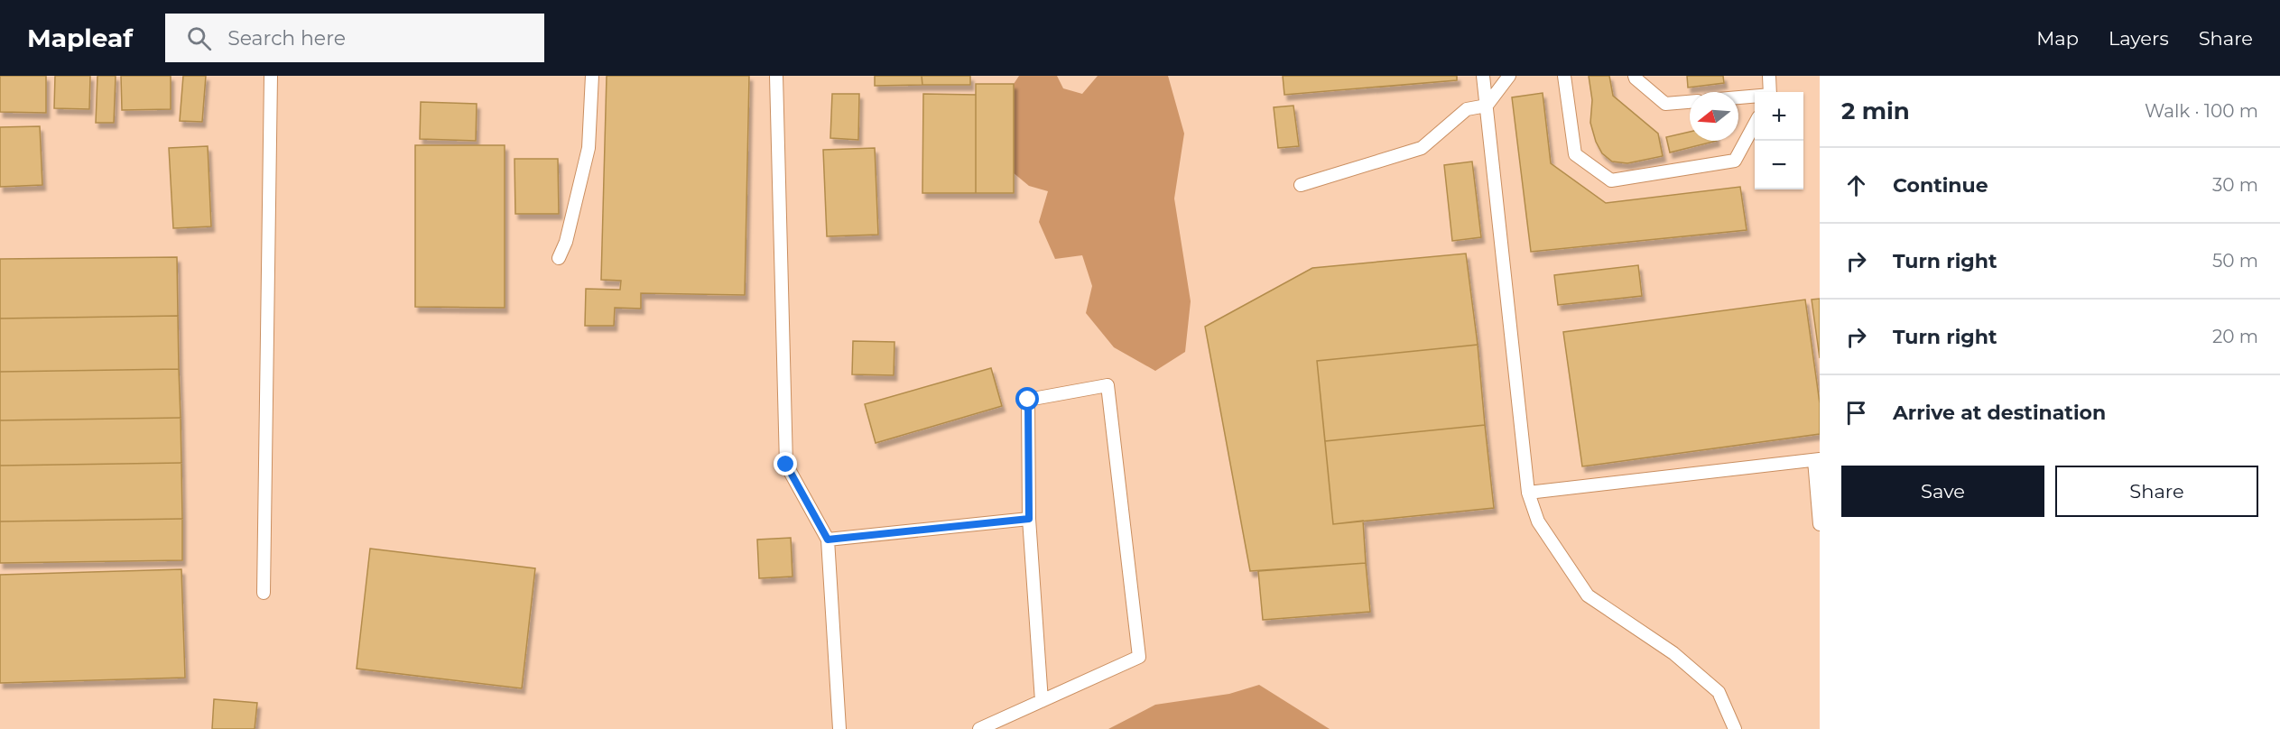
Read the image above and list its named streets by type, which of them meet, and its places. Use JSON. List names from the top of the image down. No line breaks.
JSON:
{"north":"left","page":{"header":"Mapleaf","search":"Search here","nav":["Map","Layers","Share"],"heading":["2 min","Walk · 100 m"],"map_buttons":["+","−"],"list":[["Continue","30 m"],["Turn right","50 m"],["Turn right","20 m"],"Arrive at destination"],"buttons":["Save","Share"]}}
